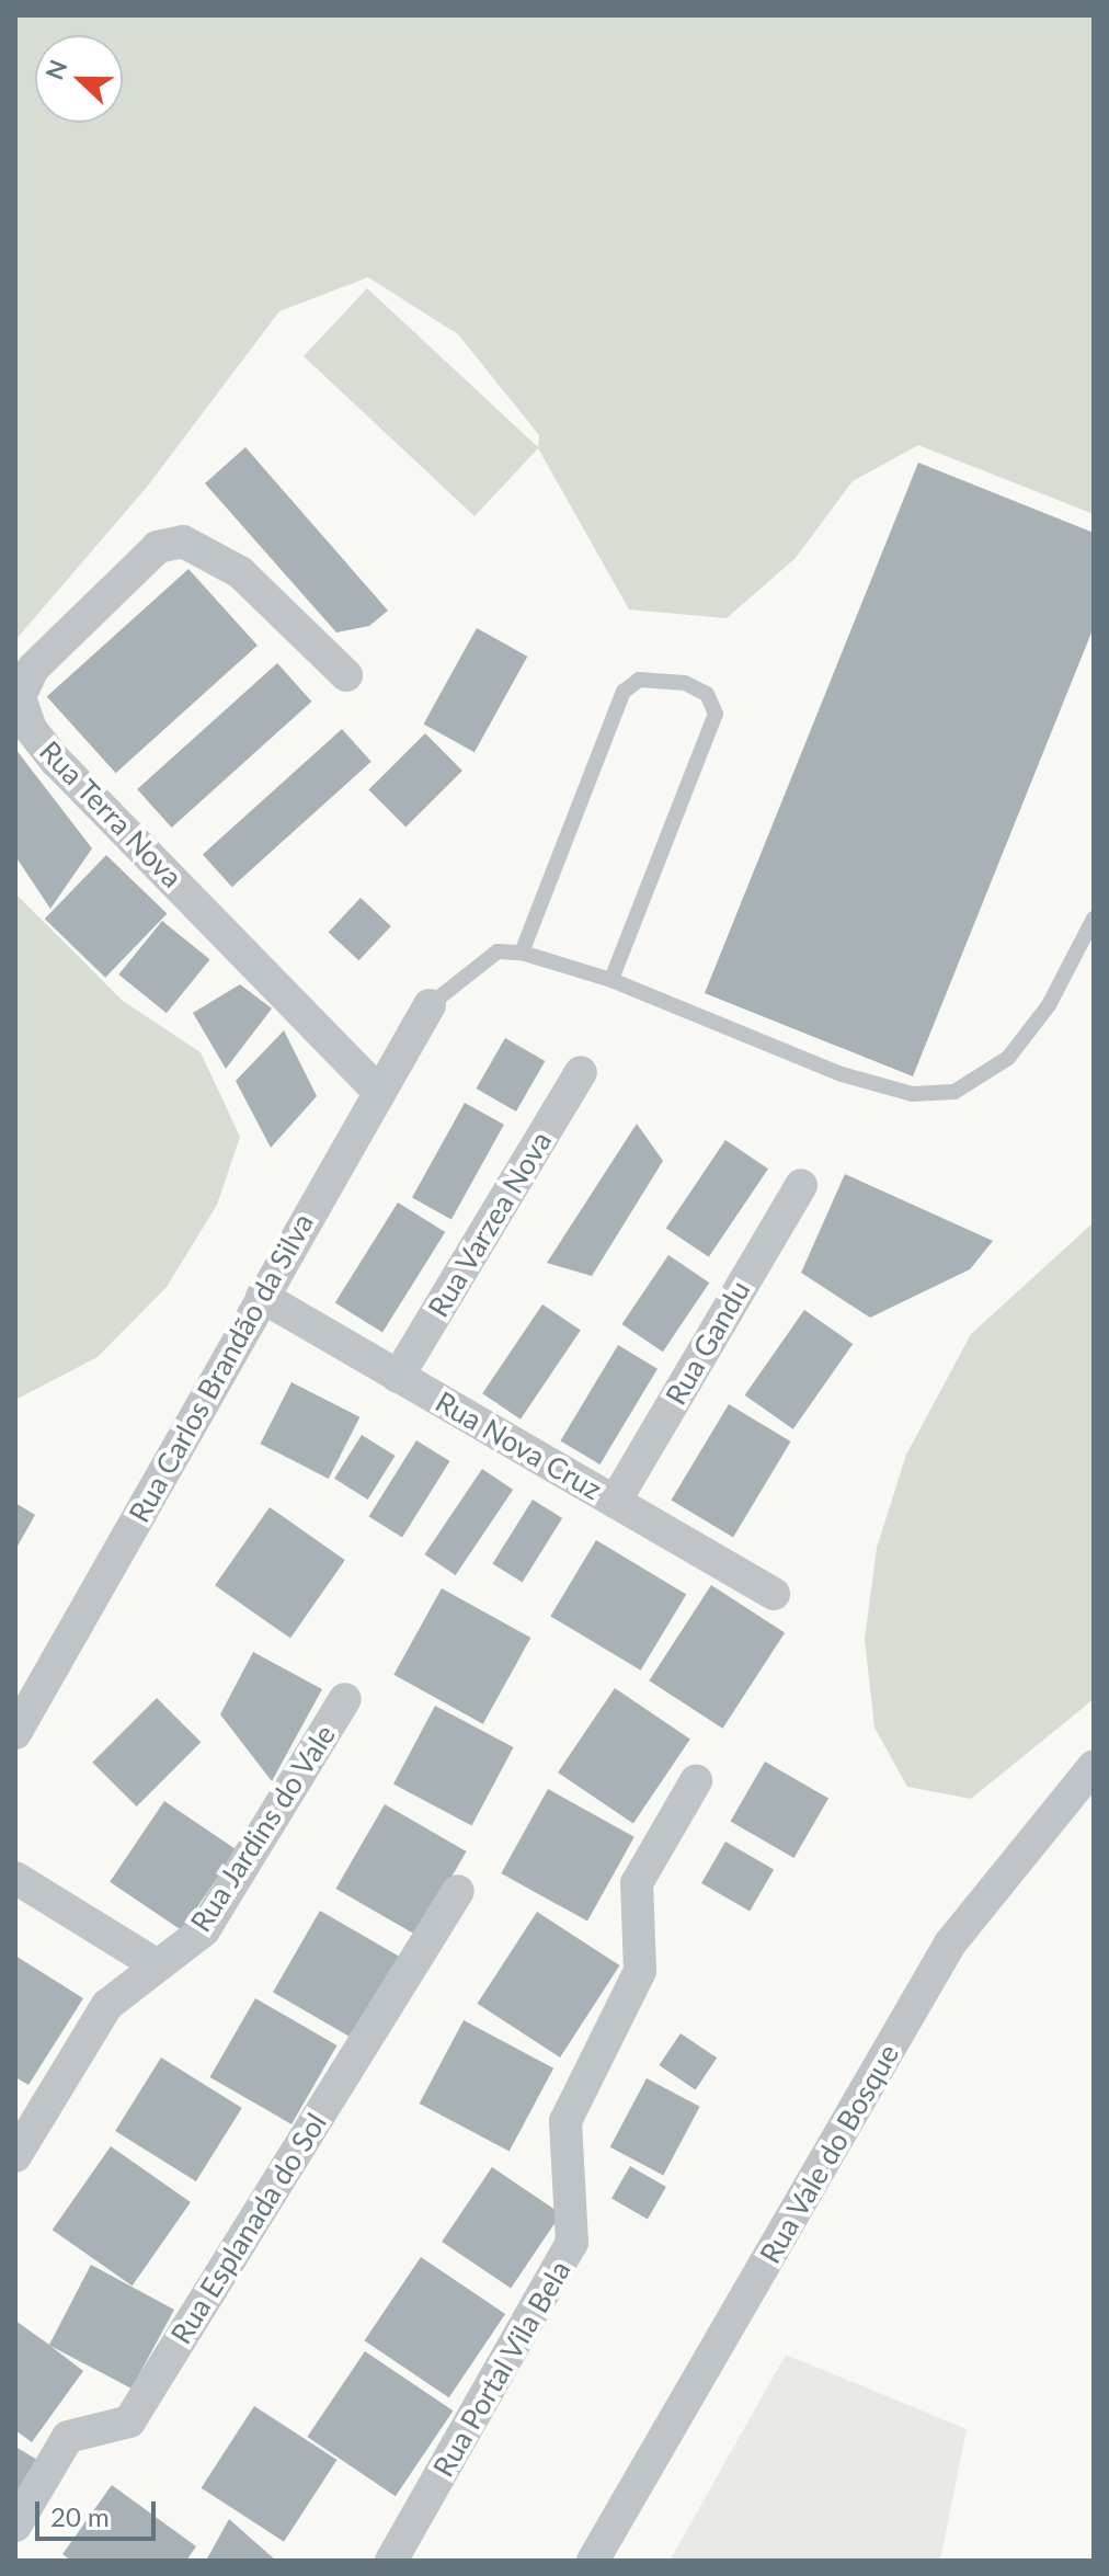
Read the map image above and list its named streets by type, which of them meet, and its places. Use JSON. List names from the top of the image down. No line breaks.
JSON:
{"streets":{"street":["Rua Terra Nova","Rua Varzea Nova","Rua Gandu","Rua Carlos Brandão da Silva","Rua Nova Cruz","Rua Jardins do Vale","Rua Vale do Bosque","Rua Esplanada do Sol","Rua Portal Vila Bela"]},"crossings":[["Rua Terra Nova","Rua Carlos Brandão da Silva"],["Rua Varzea Nova","Rua Nova Cruz"],["Rua Gandu","Rua Nova Cruz"],["Rua Carlos Brandão da Silva","Rua Nova Cruz"]],"scale_bar":"20 m","north":"left"}
